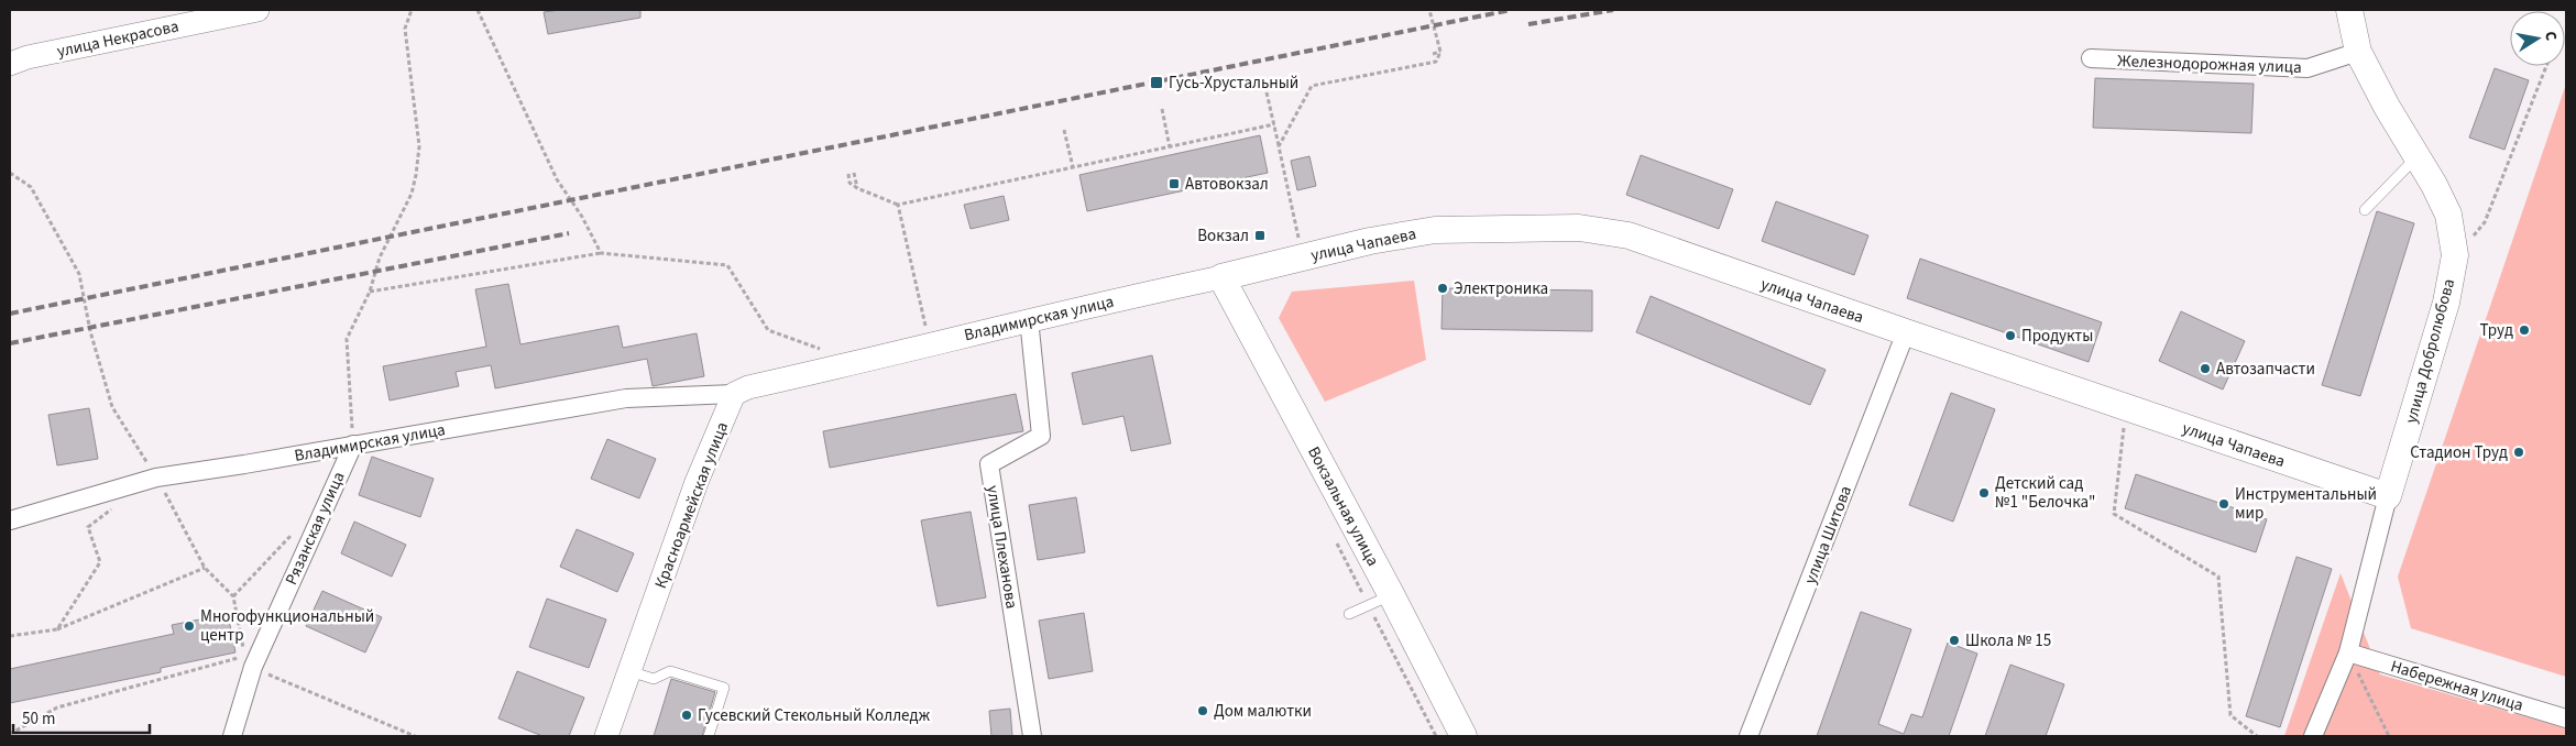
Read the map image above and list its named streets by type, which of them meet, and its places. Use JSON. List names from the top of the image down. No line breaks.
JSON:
{"streets":{"main road":["улица Чапаева","улица Добролюбова","Вокзальная улица"],"street":["улица Некрасова","Железнодорожная улица","Владимирская улица","Красноармейская улица","Рязанская улица","улица Шитова","улица Плеханова","Набережная улица"]},"crossings":[["Железнодорожная улица","улица Добролюбова"],["улица Чапаева","Владимирская улица"],["улица Чапаева","улица Добролюбова"],["улица Чапаева","Вокзальная улица"],["улица Чапаева","улица Шитова"],["Владимирская улица","Красноармейская улица"],["Владимирская улица","Вокзальная улица"],["Владимирская улица","Рязанская улица"],["Владимирская улица","улица Плеханова"],["улица Добролюбова","Набережная улица"]],"places":{"transit":["Гусь-Хрустальный","Автовокзал","Вокзал"],"other":["Электроника","Труд","Продукты","Автозапчасти","Стадион Труд","Детский сад №1 \"Белочка\"","Инструментальный мир","Многофункциональный центр","Школа № 15","Дом малютки","Гусевский Стекольный Колледж"]},"scale_bar":"50 m","north":"right"}
